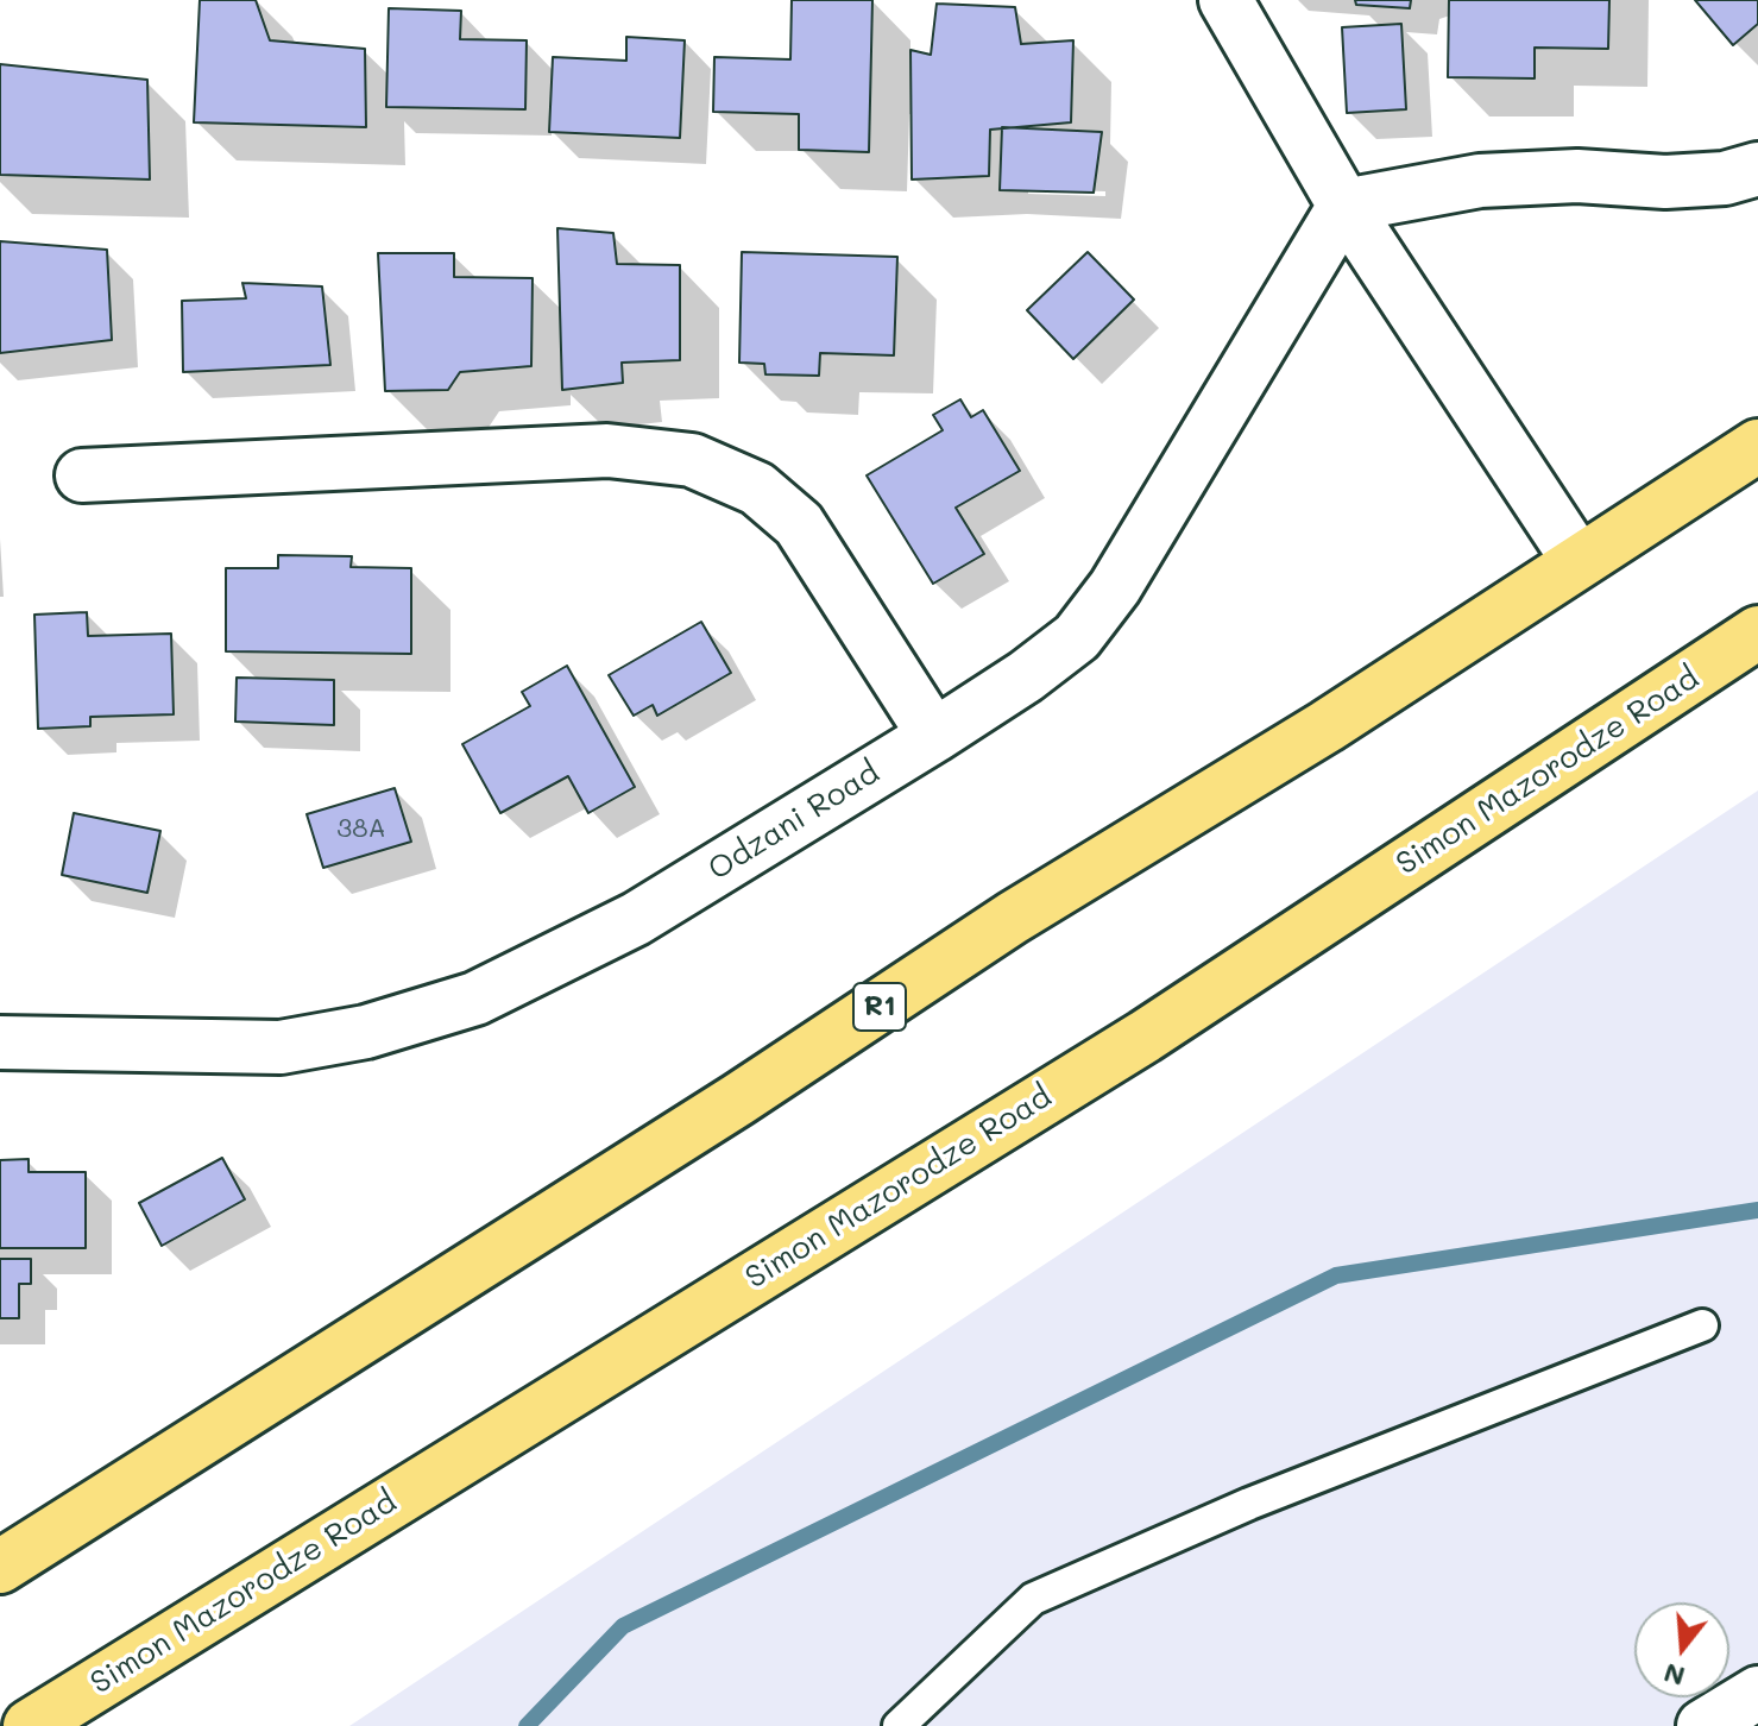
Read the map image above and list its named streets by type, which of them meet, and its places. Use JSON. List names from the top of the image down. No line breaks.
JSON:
{"streets":{"highway":["Simon Mazorodze Road","R1"],"street":["Odzani Road"]},"house_numbers":["38A"],"north":"bottom"}
